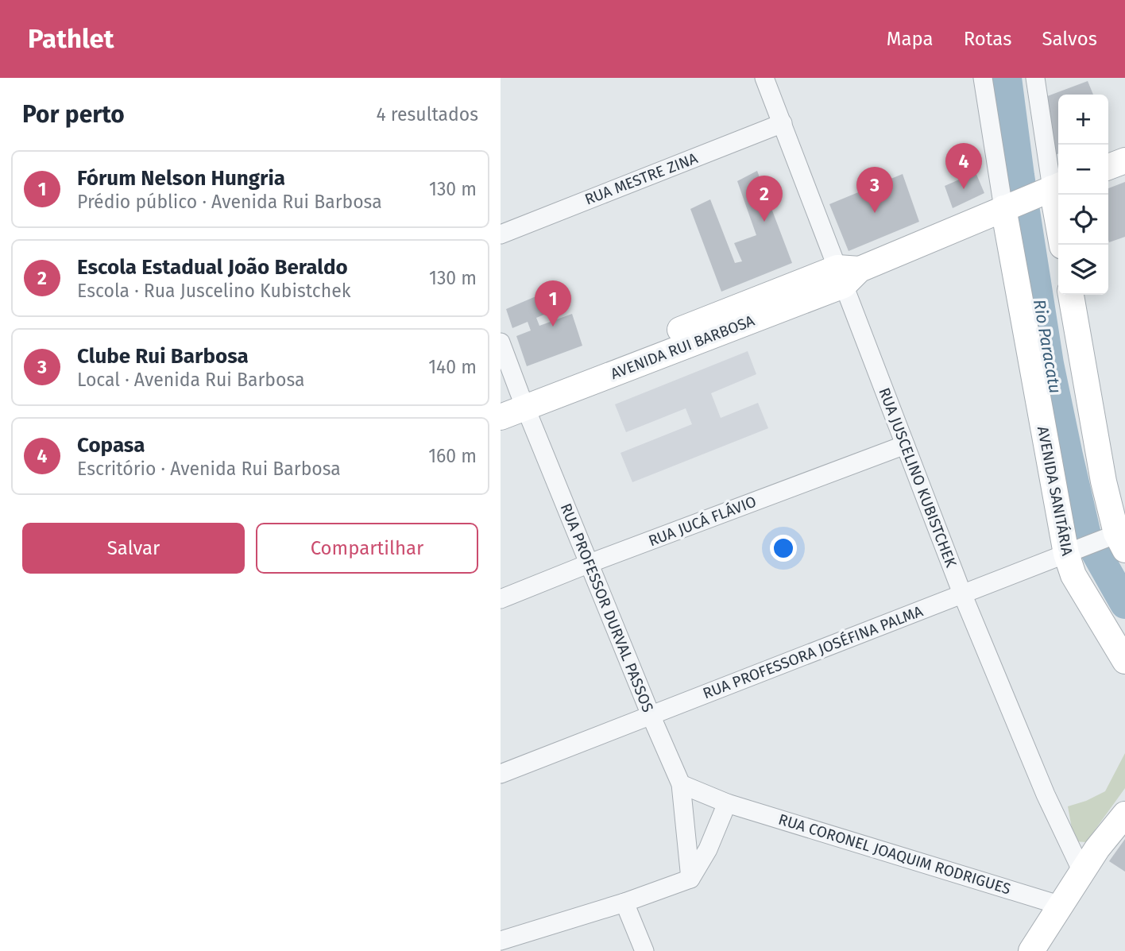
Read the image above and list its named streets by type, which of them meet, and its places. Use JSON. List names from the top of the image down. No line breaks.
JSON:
{"streets":{"street":["RUA MESTRE ZINA","AVENIDA RUI BARBOSA","RUA JUSCELINO KUBISTCHEK","AVENIDA SANITÁRIA","RUA JUCÁ FLÁVIO","RUA PROFESSOR DURVAL PASSOS","RUA PROFESSORA JOSÉFINA PALMA","RUA CORONEL JOAQUIM RODRIGUES"]},"crossings":[["RUA MESTRE ZINA","RUA JUSCELINO KUBISTCHEK"],["AVENIDA RUI BARBOSA","RUA JUSCELINO KUBISTCHEK"],["AVENIDA RUI BARBOSA","AVENIDA SANITÁRIA"],["AVENIDA RUI BARBOSA","RUA PROFESSOR DURVAL PASSOS"],["RUA JUSCELINO KUBISTCHEK","RUA JUCÁ FLÁVIO"],["RUA JUSCELINO KUBISTCHEK","RUA PROFESSORA JOSÉFINA PALMA"],["AVENIDA SANITÁRIA","RUA PROFESSORA JOSÉFINA PALMA"],["RUA JUCÁ FLÁVIO","RUA PROFESSOR DURVAL PASSOS"],["RUA PROFESSOR DURVAL PASSOS","RUA PROFESSORA JOSÉFINA PALMA"],["RUA PROFESSOR DURVAL PASSOS","RUA CORONEL JOAQUIM RODRIGUES"]],"water":["Rio Paracatu"],"page":{"header":"Pathlet","nav":["Mapa","Rotas","Salvos"],"heading":["Por perto","4 resultados"],"map_buttons":["+","−"],"pins":["4","3","2","1"],"list":[{"mark":"1","name":"Fórum Nelson Hungria","note":"Prédio público · Avenida Rui Barbosa","value":"130 m"},{"mark":"2","name":"Escola Estadual João Beraldo","note":"Escola · Rua Juscelino Kubistchek","value":"130 m"},{"mark":"3","name":"Clube Rui Barbosa","note":"Local · Avenida Rui Barbosa","value":"140 m"},{"mark":"4","name":"Copasa","note":"Escritório · Avenida Rui Barbosa","value":"160 m"}],"buttons":["Salvar","Compartilhar"]}}
